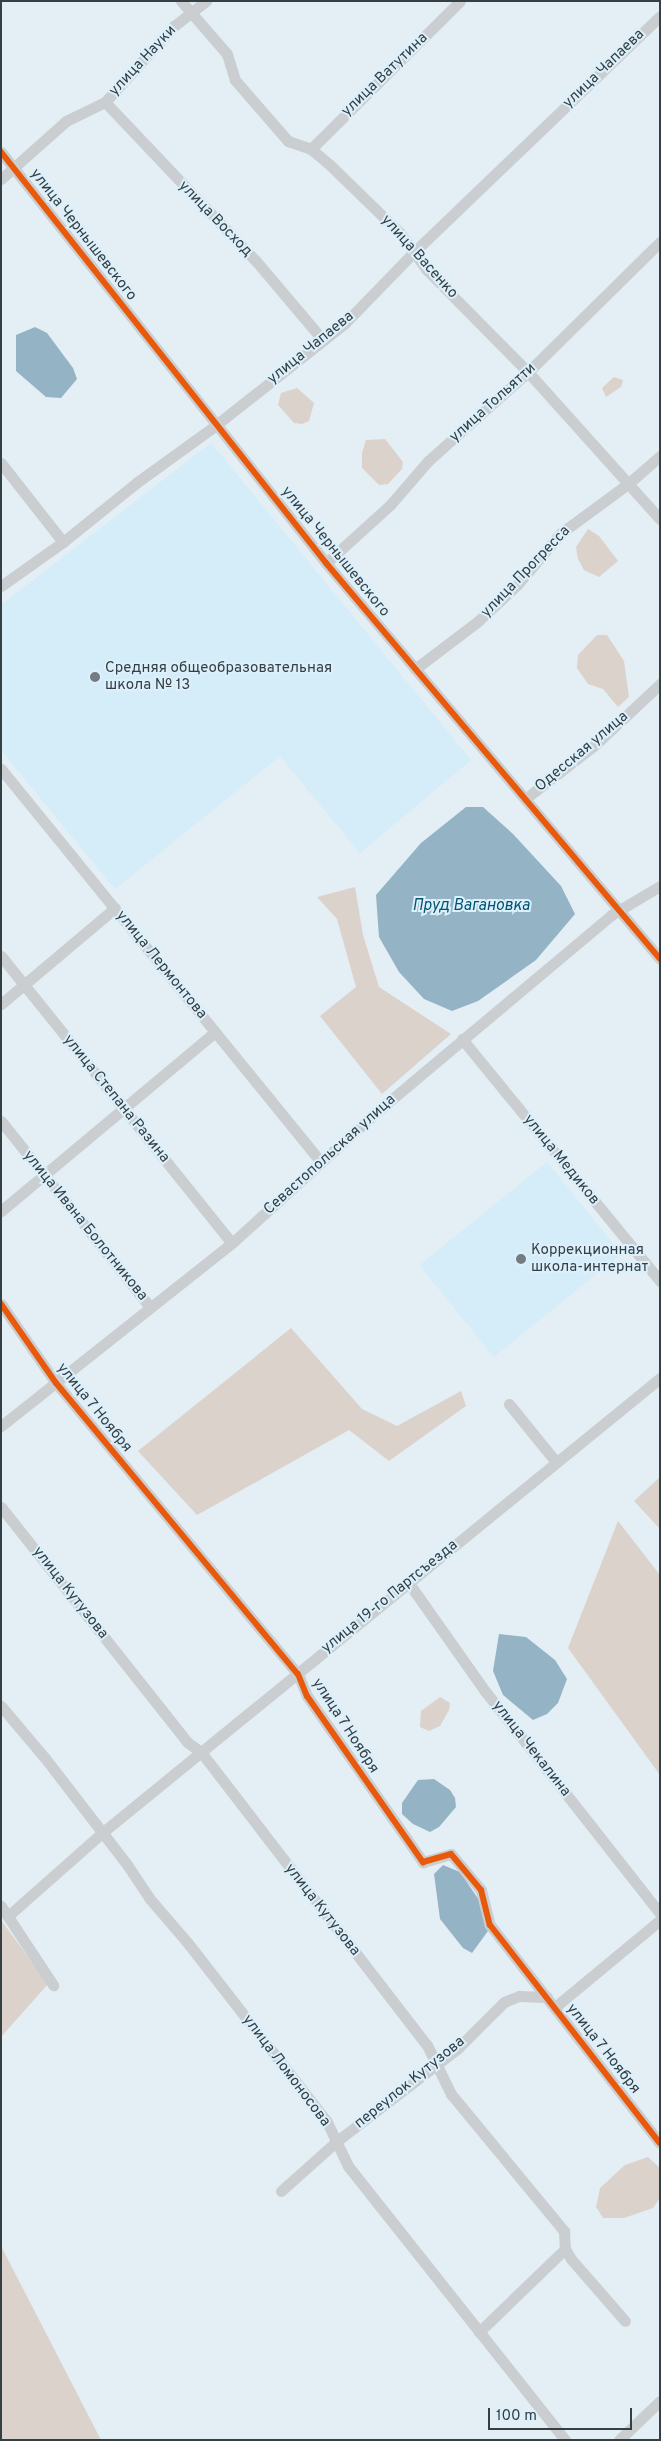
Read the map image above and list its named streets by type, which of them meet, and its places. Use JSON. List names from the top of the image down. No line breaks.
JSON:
{"streets":{"street":["улица Науки","улица Чапаева","улица Ватутина","улица Восход","улица Чернышевского","улица Васенко","улица Тольятти","улица Прогресса","Одесская улица","улица Лермонтова","улица Степана Разина","Севастопольская улица","улица Медиков","улица Ивана Болотникова","улица 7 Ноября","улица Кутузова","улица 19-го Партсъезда","улица Чекалина","улица Ломоносова","переулок Кутузова"]},"crossings":[["улица Науки","улица Восход"],["улица Науки","улица Васенко"],["улица Чапаева","улица Восход"],["улица Чапаева","улица Чернышевского"],["улица Чапаева","улица Васенко"],["улица Ватутина","улица Васенко"],["улица Чернышевского","улица Тольятти"],["улица Чернышевского","улица Прогресса"],["улица Чернышевского","Одесская улица"],["улица Чернышевского","Севастопольская улица"],["улица Васенко","улица Тольятти"],["улица Васенко","улица Прогресса"],["улица Лермонтова","Севастопольская улица"],["улица Степана Разина","Севастопольская улица"],["Севастопольская улица","улица Медиков"],["Севастопольская улица","улица Ивана Болотникова"],["Севастопольская улица","улица 7 Ноября"],["улица 7 Ноября","улица 19-го Партсъезда"],["улица 7 Ноября","переулок Кутузова"],["улица Кутузова","улица 19-го Партсъезда"],["улица Кутузова","переулок Кутузова"],["улица 19-го Партсъезда","улица Чекалина"],["улица 19-го Партсъезда","улица Ломоносова"],["улица Ломоносова","переулок Кутузова"]],"water":["Пруд Вагановка"],"places":["Средняя общеобразовательная школа № 13","Коррекционная школа-интернат"],"scale_bar":"100 m"}
